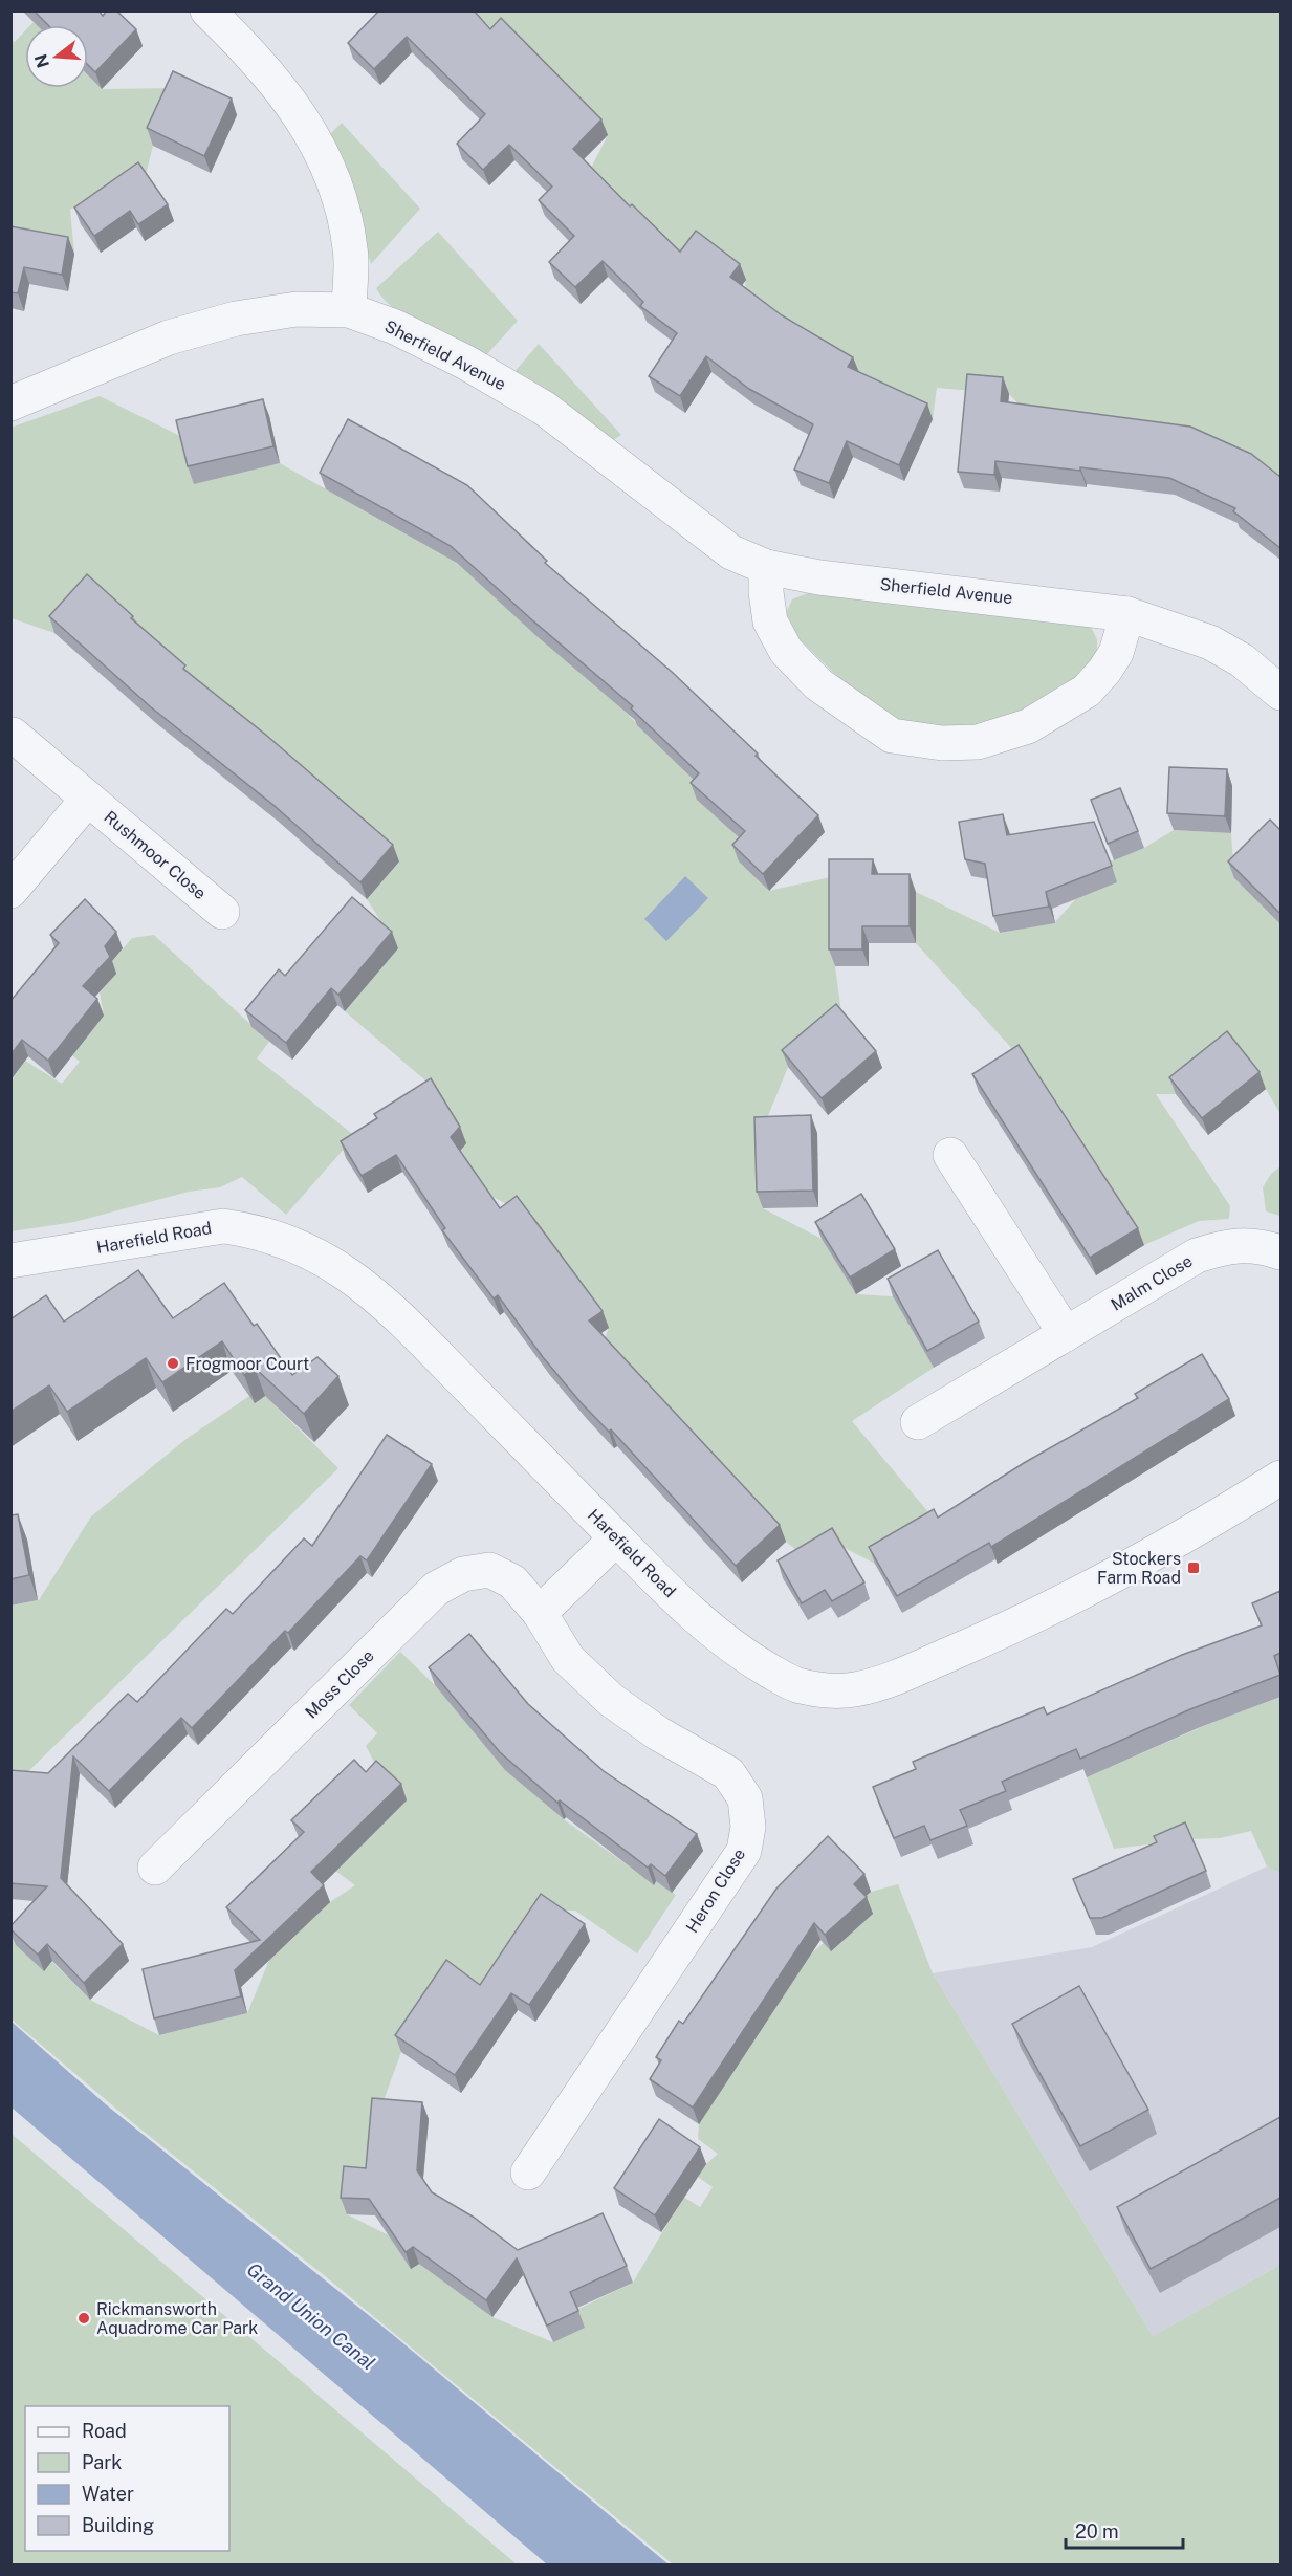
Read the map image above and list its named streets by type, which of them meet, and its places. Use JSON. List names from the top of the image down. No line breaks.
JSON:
{"streets":{"street":["Sherfield Avenue","Rushmoor Close","Harefield Road","Malm Close","Moss Close","Heron Close"]},"crossings":[["Moss Close","Heron Close"]],"water":["Grand Union Canal"],"places":{"other":["Frogmoor Court","Rickmansworth Aquadrome Car Park"],"transit":["Stockers Farm Road"]},"legend":["Road","Park","Water","Building"],"scale_bar":"20 m","north":"left"}
